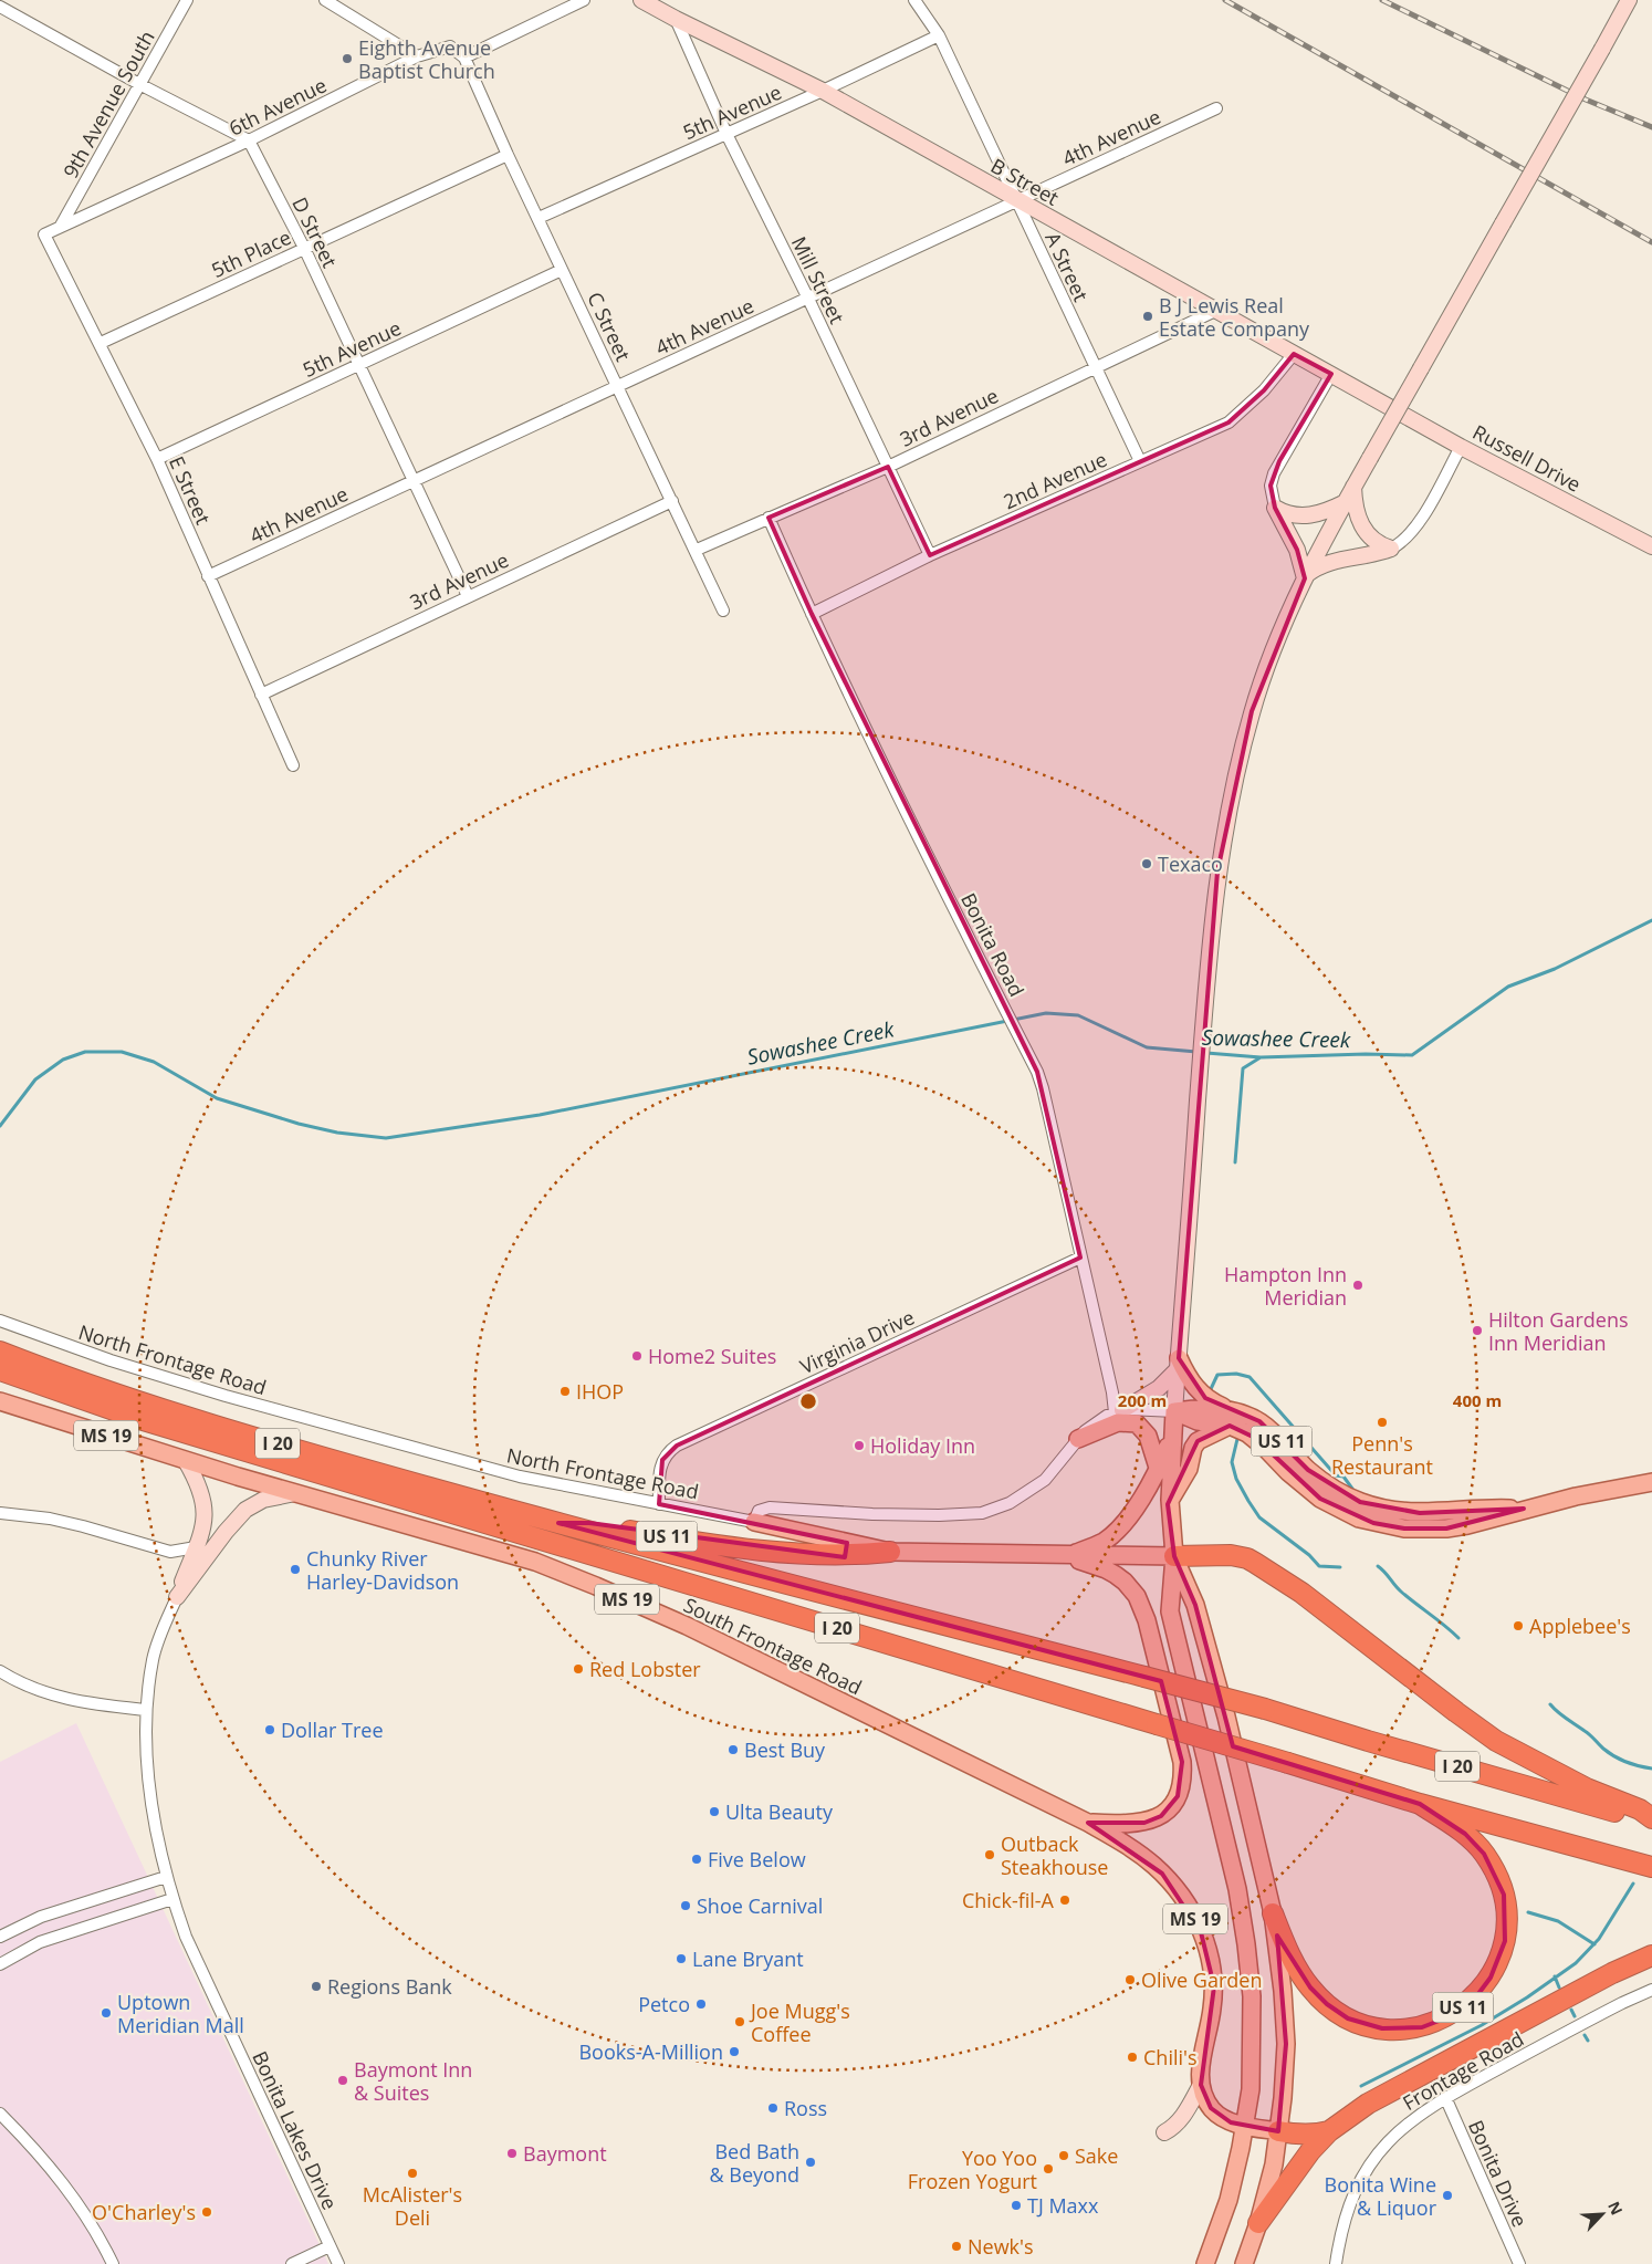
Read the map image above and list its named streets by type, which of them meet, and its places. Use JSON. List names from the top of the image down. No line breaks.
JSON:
{"streets":{"highway":["US 11","I 20"],"main road":["B Street","Russell Drive","MS 19","South Frontage Road"],"street":["9th Avenue South","6th Avenue","5th Avenue","4th Avenue","D Street","5th Place","A Street","Mill Street","C Street","3rd Avenue","2nd Avenue","E Street","Bonita Road","Virginia Drive","North Frontage Road","Frontage Road","Bonita Lakes Drive","Bonita Drive"]},"crossings":[["9th Avenue South","6th Avenue"],["6th Avenue","D Street"],["6th Avenue","C Street"],["6th Avenue","E Street"],["5th Avenue","B Street"],["5th Avenue","D Street"],["5th Avenue","A Street"],["5th Avenue","Mill Street"],["5th Avenue","C Street"],["5th Avenue","E Street"],["4th Avenue","B Street"],["4th Avenue","D Street"],["4th Avenue","A Street"],["4th Avenue","Mill Street"],["4th Avenue","C Street"],["4th Avenue","E Street"],["B Street","A Street"],["B Street","Mill Street"],["B Street","3rd Avenue"],["B Street","Russell Drive"],["B Street","2nd Avenue"],["D Street","5th Place"],["D Street","3rd Avenue"],["5th Place","C Street"],["5th Place","E Street"],["A Street","3rd Avenue"],["A Street","2nd Avenue"],["Mill Street","3rd Avenue"],["Mill Street","2nd Avenue"],["C Street","3rd Avenue"],["3rd Avenue","E Street"],["3rd Avenue","Bonita Road"],["2nd Avenue","Bonita Road"],["Bonita Road","Virginia Drive"],["Virginia Drive","North Frontage Road"],["US 11","I 20"],["Frontage Road","Bonita Drive"]],"water":["Sowashee Creek"],"places":["Eighth Avenue Baptist Church","B J Lewis Real Estate Company","Texaco","Hampton Inn Meridian","Hilton Gardens Inn Meridian","Home2 Suites","IHOP","Penn's Restaurant","Holiday Inn","Chunky River Harley-Davidson","Applebee's","Red Lobster","Dollar Tree","Best Buy","Ulta Beauty","Outback Steakhouse","Five Below","Chick-fil-A","Shoe Carnival","Lane Bryant","Olive Garden","Regions Bank","Petco","Uptown Meridian Mall","Joe Mugg's Coffee","Books-A-Million","Chili's","Baymont Inn & Suites","Ross","Baymont","Sake","Bed Bath & Beyond","Yoo Yoo Frozen Yogurt","McAlister's Deli","Bonita Wine & Liquor","TJ Maxx","O'Charley's","Newk's"],"north":"top right","rings":["200 m","400 m"]}
